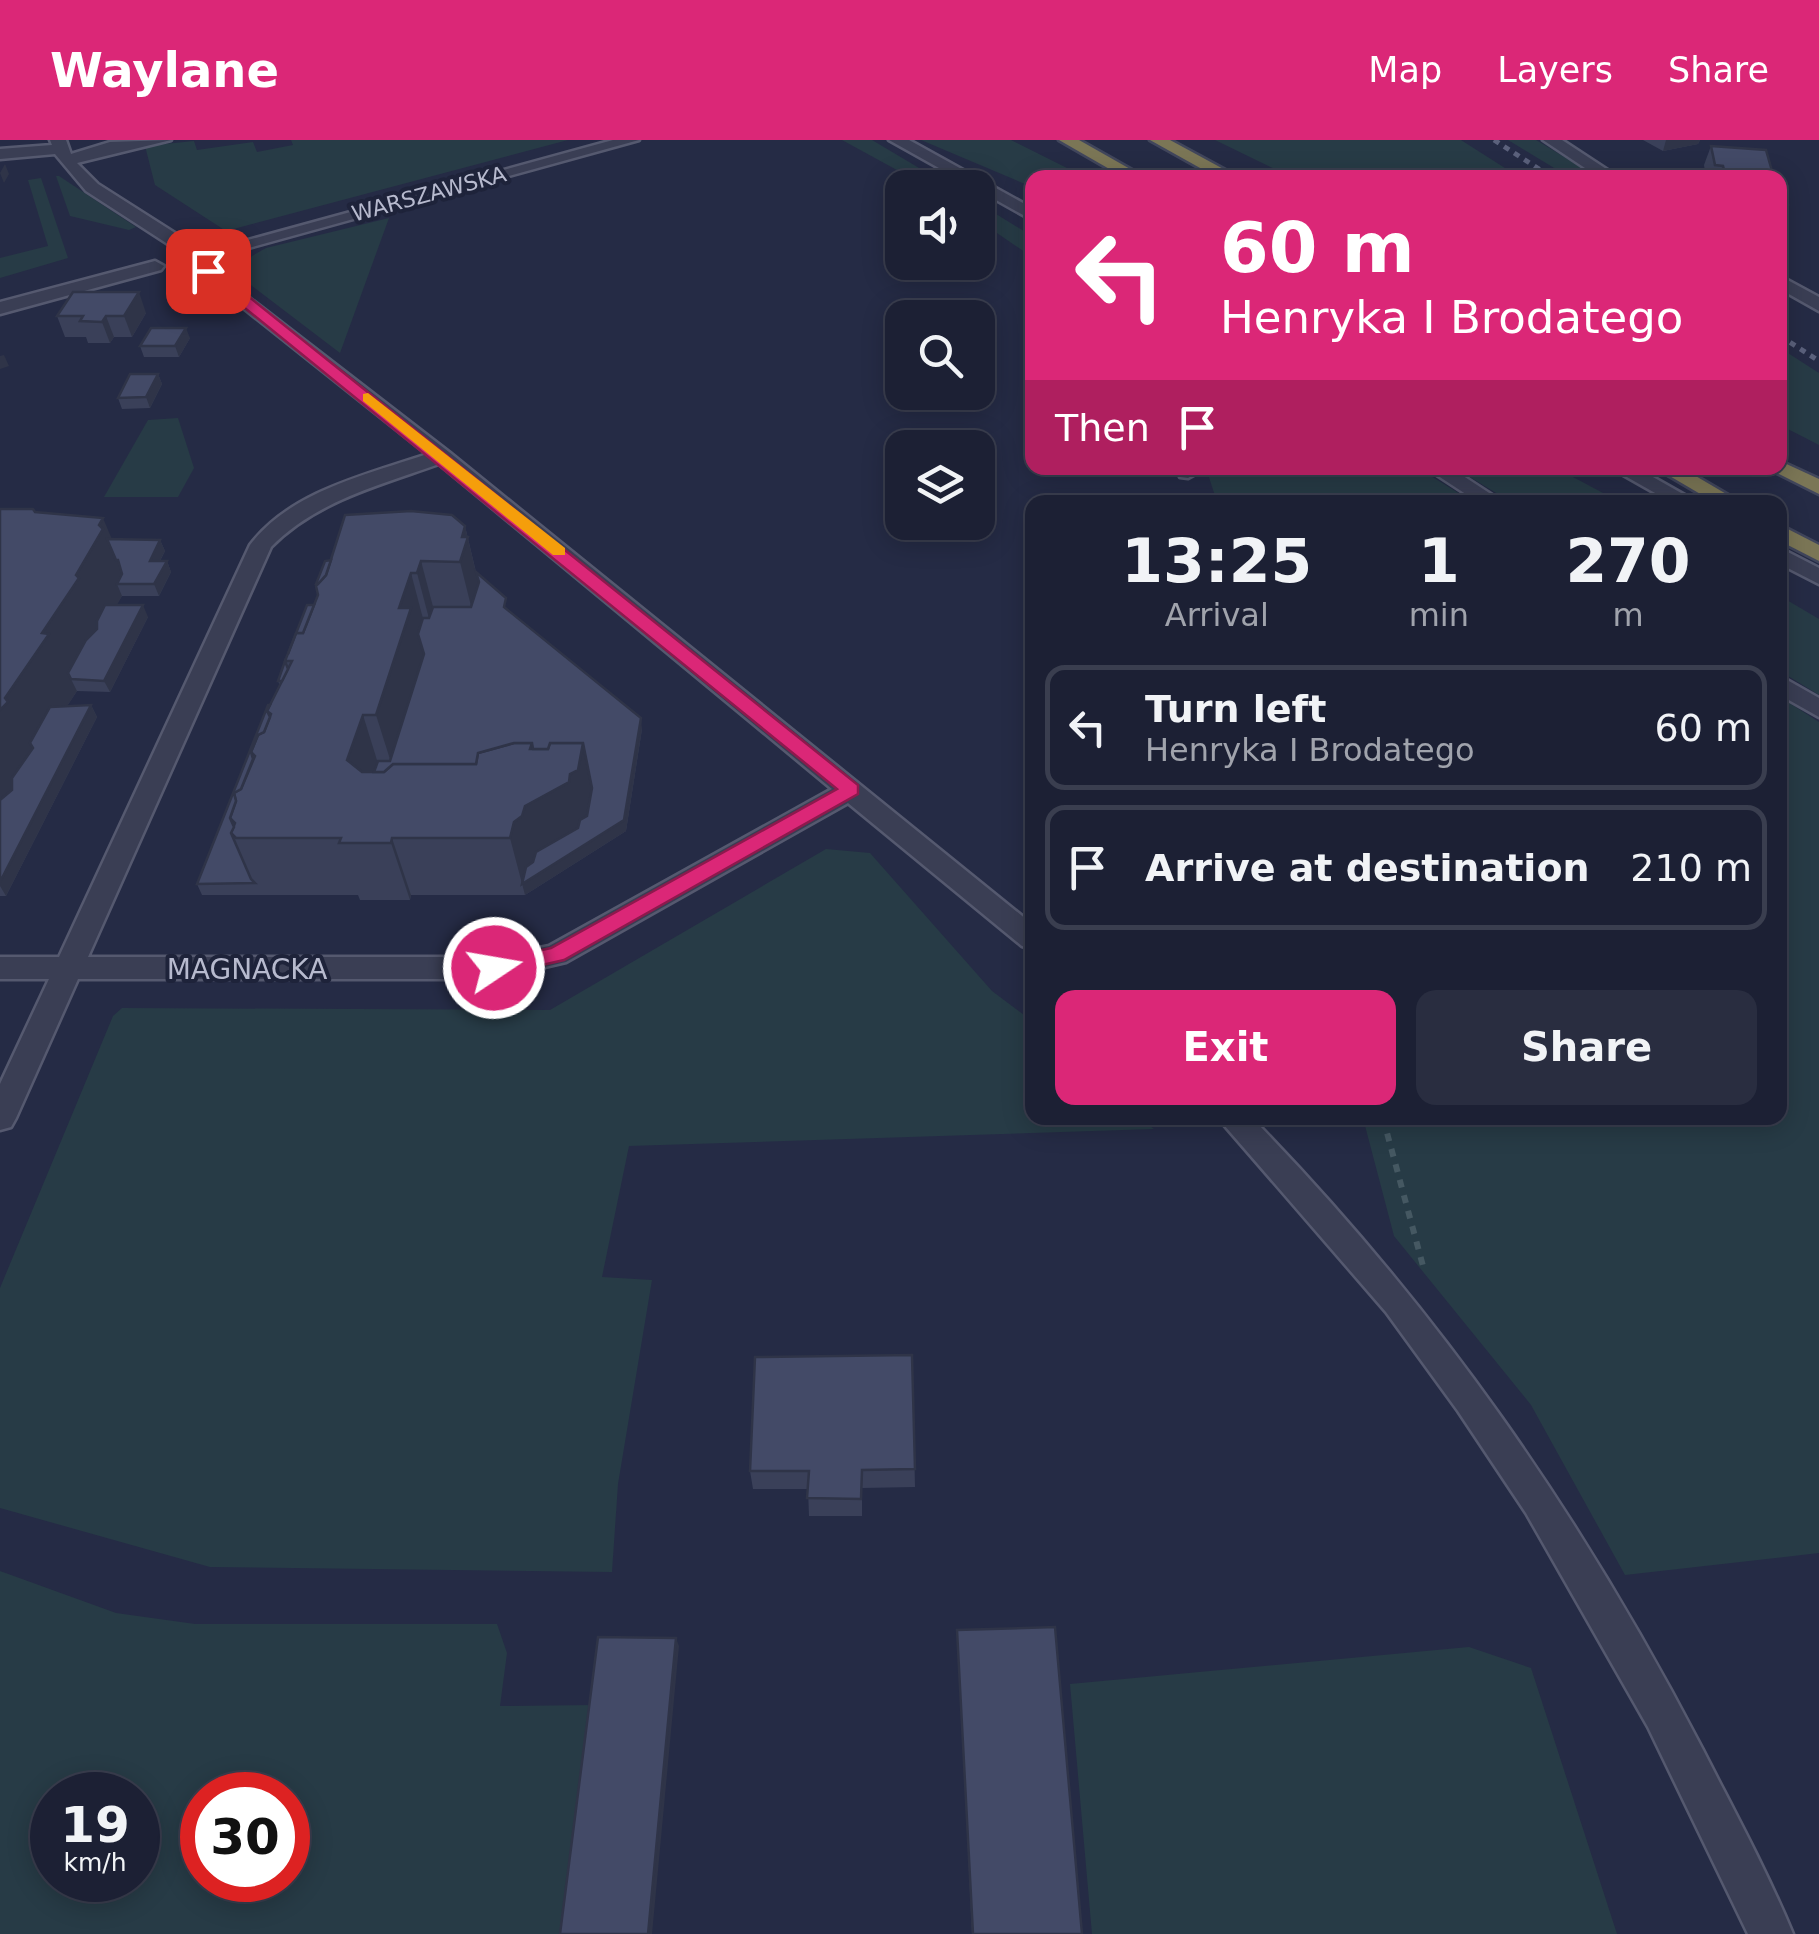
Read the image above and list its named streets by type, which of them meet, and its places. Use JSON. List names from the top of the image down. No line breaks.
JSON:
{"streets":{"street":["WARSZAWSKA","MAGNACKA"]},"page":{"header":"Waylane","nav":["Map","Layers","Share"],"turn":["60 m","Henryka I Brodatego"],"then":"Then","eta":["13:25","Arrival","1","min","270","m"],"list":[{"name":"Turn left","note":"Henryka I Brodatego","value":"60 m"},{"name":"Arrive at destination","value":"210 m"}],"buttons":["Exit","Share"],"speed":"19 km/h","limit":"30"}}
